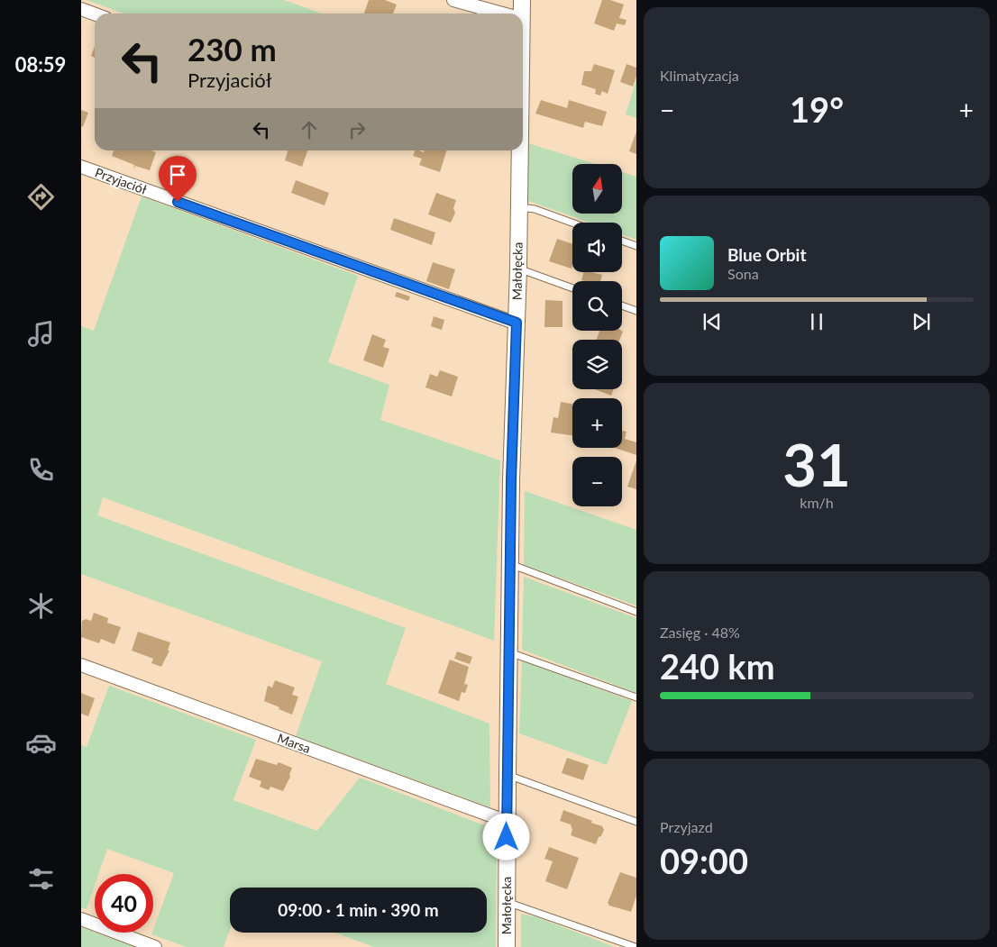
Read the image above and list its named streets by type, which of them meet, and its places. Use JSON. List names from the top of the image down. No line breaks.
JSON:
{"streets":{"street":["Przyjaciół","Małołęcka","Marsa"]},"crossings":[["Przyjaciół","Małołęcka"],["Małołęcka","Marsa"]],"north":"top","page":{"tabs":"08:59","tile":["Klimatyzacja",["31","km/h"],["Zasięg · 48%","240 km"],["Przyjazd","09:00"]],"turn":["230 m","Przyjaciół"],"heat":["−","19°","+"],"map_buttons":["+","−"],"song":["Blue Orbit","Sona"],"limit":"40","trip":"09:00 · 1 min · 390 m"}}
